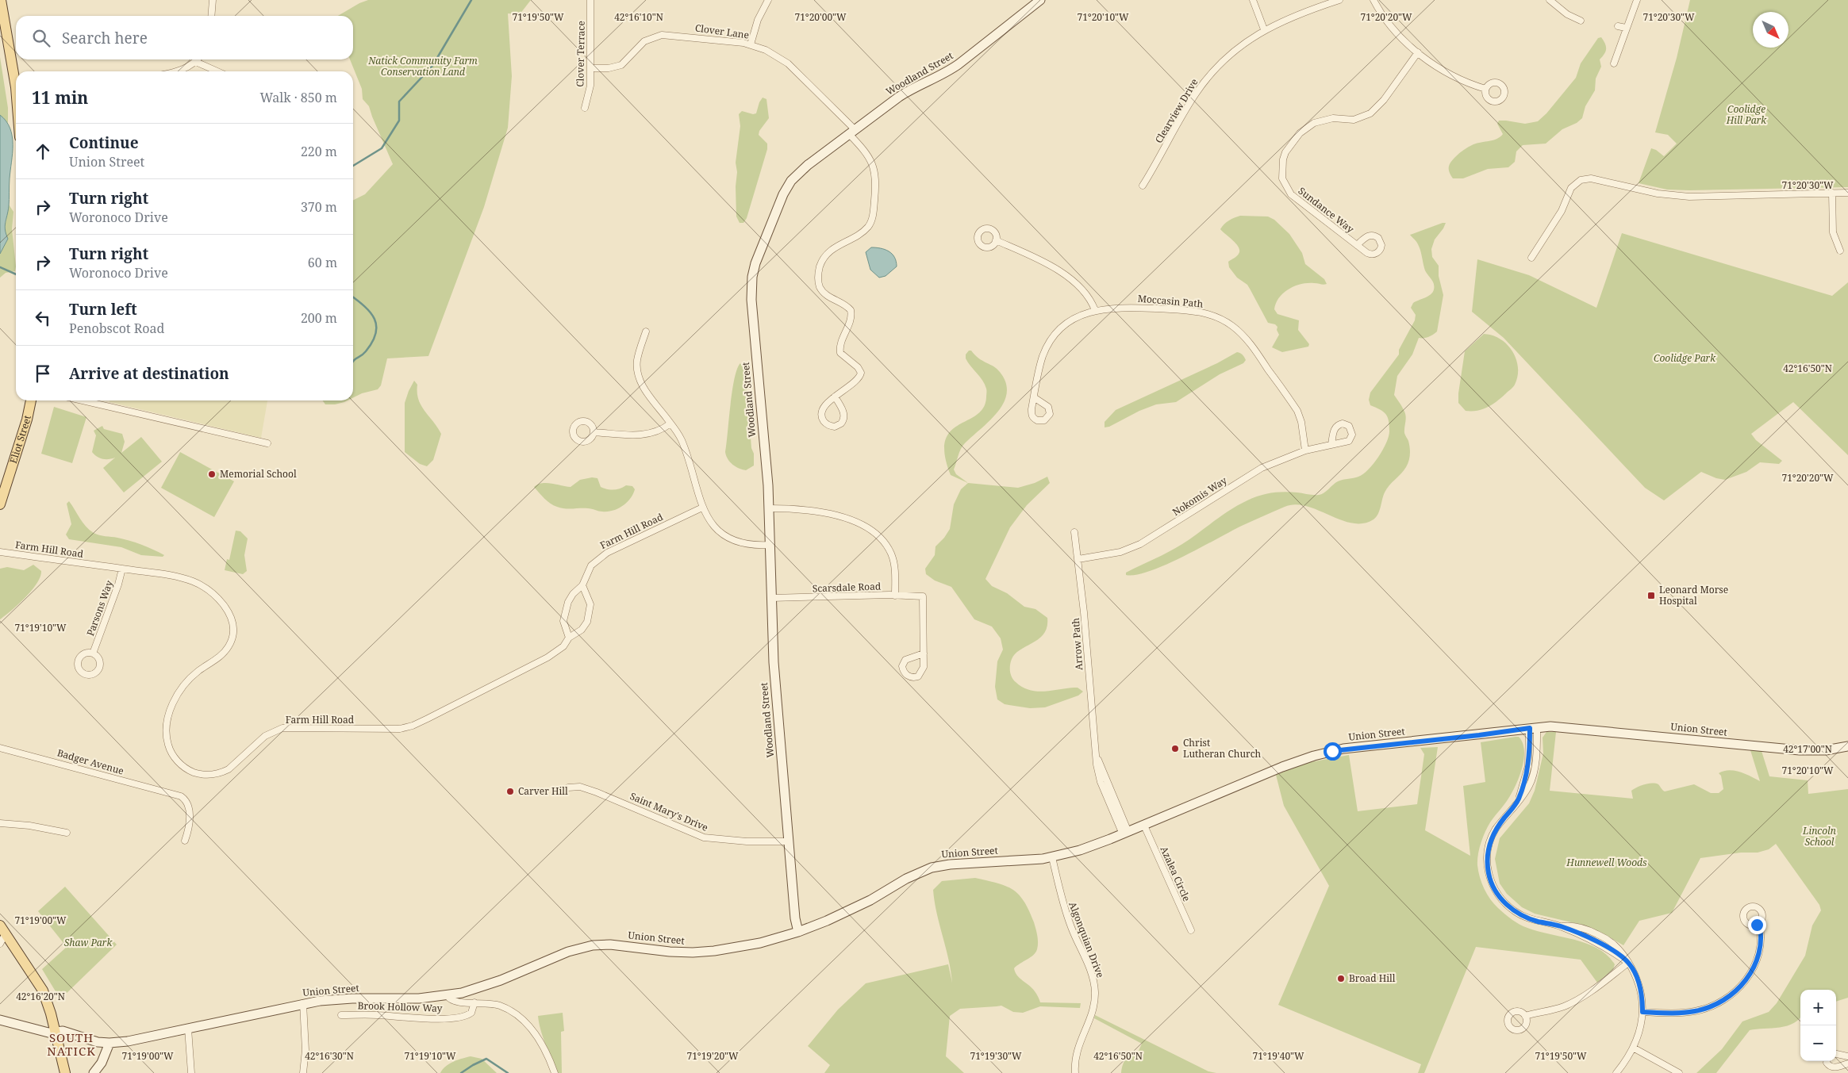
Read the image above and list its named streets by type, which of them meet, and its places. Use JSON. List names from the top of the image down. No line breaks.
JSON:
{"streets":{"main road":["Eliot Street"],"street":["Clover Lane","Clover Terrace","Woodland Street","Clearview Drive","Sundance Way","Moccasin Path","Nokomis Way","Farm Hill Road","Scarsdale Road","Parsons Way","Arrow Path","Union Street","Badger Avenue","Saint Mary's Drive","Azalea Circle","Algonquian Drive","Brook Hollow Way"]},"crossings":[["Clover Lane","Clover Terrace"],["Clover Lane","Woodland Street"],["Woodland Street","Scarsdale Road"],["Woodland Street","Union Street"],["Woodland Street","Saint Mary's Drive"],["Moccasin Path","Nokomis Way"],["Nokomis Way","Arrow Path"],["Farm Hill Road","Parsons Way"],["Arrow Path","Union Street"],["Union Street","Azalea Circle"],["Union Street","Algonquian Drive"]],"districts":["SOUTH NATICK"],"parks":["Natick Community Farm Conservation Land","Coolidge Hill Park","Coolidge Park","Lincoln School","Hunnewell Woods","Shaw Park"],"places":{"other":["Memorial School","Christ Lutheran Church","Carver Hill","Broad Hill"],"transit":["Leonard Morse Hospital"]},"north":"bottom right","page":{"search":"Search here","heading":["11 min","Walk · 850 m"],"list":[["Continue","Union Street","220 m"],["Turn right","Woronoco Drive","370 m"],["Turn right","Woronoco Drive","60 m"],["Turn left","Penobscot Road","200 m"],"Arrive at destination"],"map_buttons":["+","−"]},"coordinates":["42°16'10\"N","71°19'50\"W","71°20'00\"W","71°20'10\"W","71°20'20\"W","71°20'30\"W","42°16'50\"N","71°19'10\"W","42°17'00\"N","71°19'00\"W","42°16'20\"N","71°19'20\"W","71°19'30\"W","71°19'40\"W","42°16'30\"N"]}
